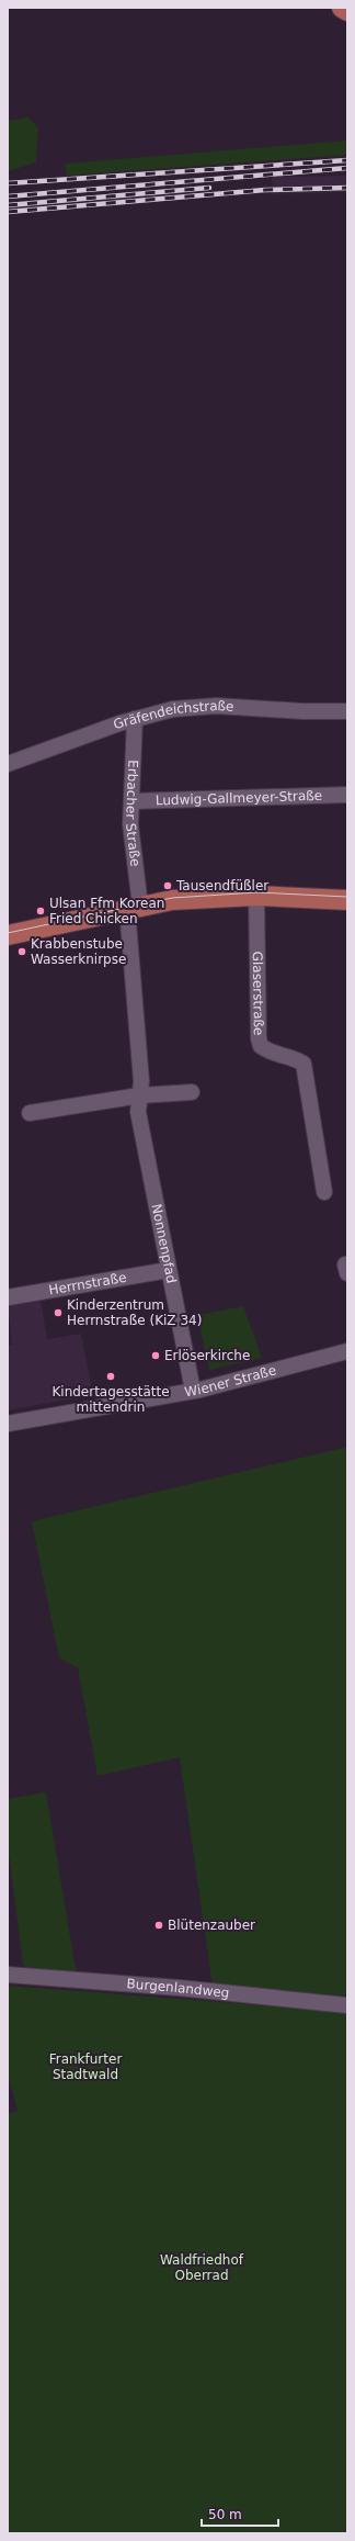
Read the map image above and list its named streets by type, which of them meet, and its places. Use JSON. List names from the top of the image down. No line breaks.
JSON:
{"streets":{"street":["Gräfendeichstraße","Ludwig-Gallmeyer-Straße","Erbacher Straße","Glaserstraße","Nonnenpfad","Herrnstraße","Wiener Straße","Burgenlandweg"]},"crossings":[["Gräfendeichstraße","Erbacher Straße"],["Ludwig-Gallmeyer-Straße","Erbacher Straße"],["Erbacher Straße","Nonnenpfad"],["Nonnenpfad","Herrnstraße"],["Nonnenpfad","Wiener Straße"]],"parks":["Frankfurter Stadtwald","Waldfriedhof Oberrad"],"places":["Tausendfüßler","Ulsan Ffm Korean Fried Chicken","Krabbenstube Wasserknirpse","Kinderzentrum Herrnstraße (KiZ 34)","Erlöserkirche","Kindertagesstätte mittendrin","Blütenzauber"],"scale_bar":"50 m"}
